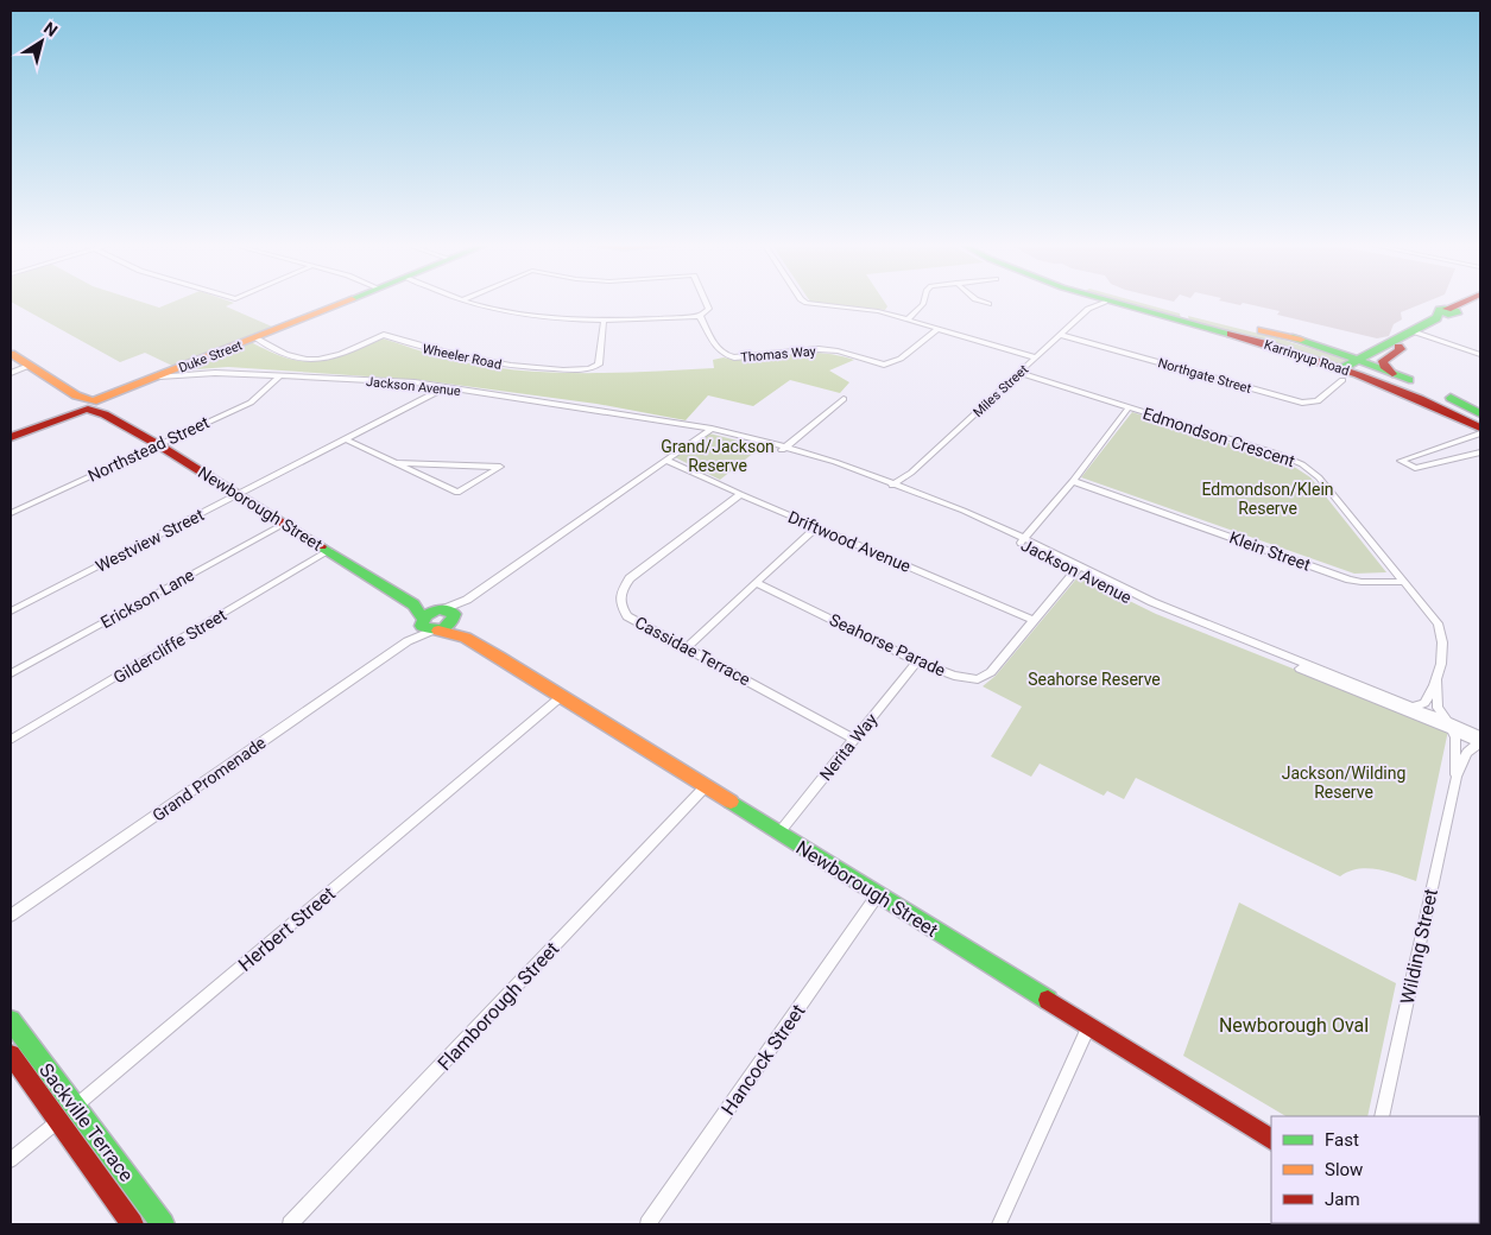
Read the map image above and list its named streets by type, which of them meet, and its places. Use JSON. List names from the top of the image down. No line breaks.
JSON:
{"streets":{"main road":["Duke Street","Karrinyup Road","Newborough Street","Sackville Terrace"],"street":["Thomas Way","Wheeler Road","Northgate Street","Jackson Avenue","Miles Street","Edmondson Crescent","Northstead Street","Westview Street","Driftwood Avenue","Klein Street","Erickson Lane","Seahorse Parade","Gildercliffe Street","Cassidae Terrace","Nerita Way","Grand Promenade","Herbert Street","Wilding Street","Flamborough Street","Hancock Street"]},"crossings":[["Duke Street","Wheeler Road"],["Duke Street","Jackson Avenue"],["Duke Street","Newborough Street"],["Karrinyup Road","Northgate Street"],["Northgate Street","Miles Street"],["Jackson Avenue","Miles Street"],["Jackson Avenue","Edmondson Crescent"],["Jackson Avenue","Northstead Street"],["Jackson Avenue","Westview Street"],["Jackson Avenue","Seahorse Parade"],["Jackson Avenue","Wilding Street"],["Miles Street","Edmondson Crescent"],["Edmondson Crescent","Klein Street"],["Edmondson Crescent","Wilding Street"],["Northstead Street","Newborough Street"],["Newborough Street","Westview Street"],["Newborough Street","Erickson Lane"],["Newborough Street","Gildercliffe Street"],["Newborough Street","Nerita Way"],["Newborough Street","Grand Promenade"],["Newborough Street","Herbert Street"],["Newborough Street","Flamborough Street"],["Newborough Street","Hancock Street"],["Driftwood Avenue","Seahorse Parade"],["Driftwood Avenue","Cassidae Terrace"],["Seahorse Parade","Nerita Way"],["Cassidae Terrace","Nerita Way"],["Herbert Street","Sackville Terrace"]],"parks":["Grand/Jackson Reserve","Edmondson/Klein Reserve","Seahorse Reserve","Jackson/Wilding Reserve","Newborough Oval"],"legend":["Fast","Slow","Jam"],"north":"top right"}
